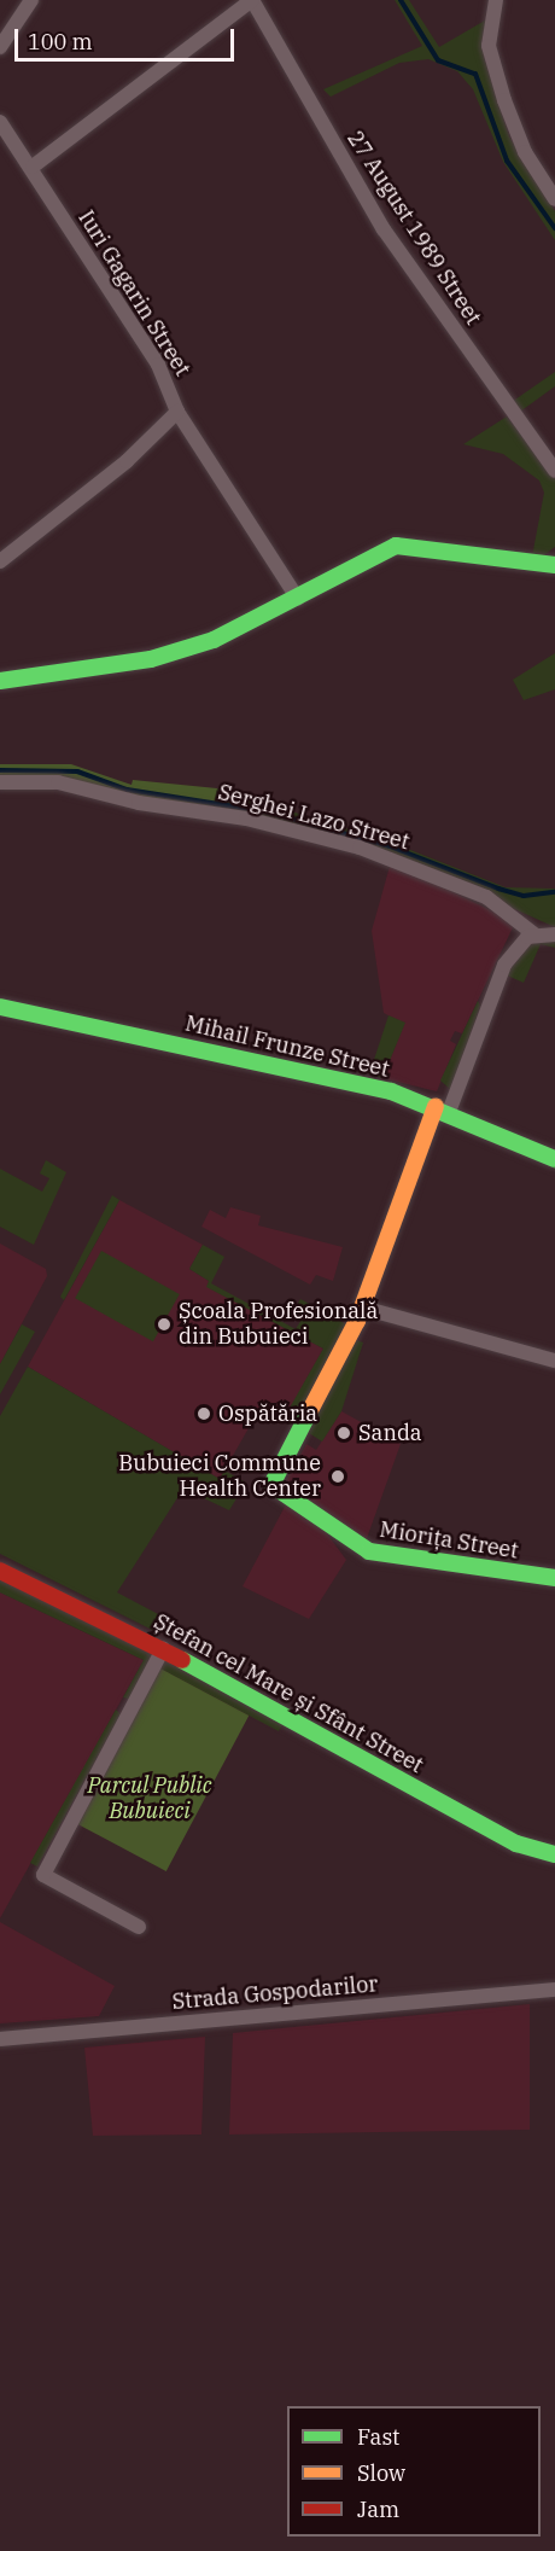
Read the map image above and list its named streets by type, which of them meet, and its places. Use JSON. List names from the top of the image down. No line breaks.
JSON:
{"streets":{"street":["27 August 1989 Street","Iuri Gagarin Street","Serghei Lazo Street","Mihail Frunze Street","Miorița Street","Ștefan cel Mare și Sfânt Street","Strada Gospodarilor"]},"parks":["Parcul Public Bubuieci"],"places":["Școala Profesională din Bubuieci","Ospătăria","Sanda","Bubuieci Commune Health Center"],"legend":["Fast","Slow","Jam"],"scale_bar":"100 m"}
